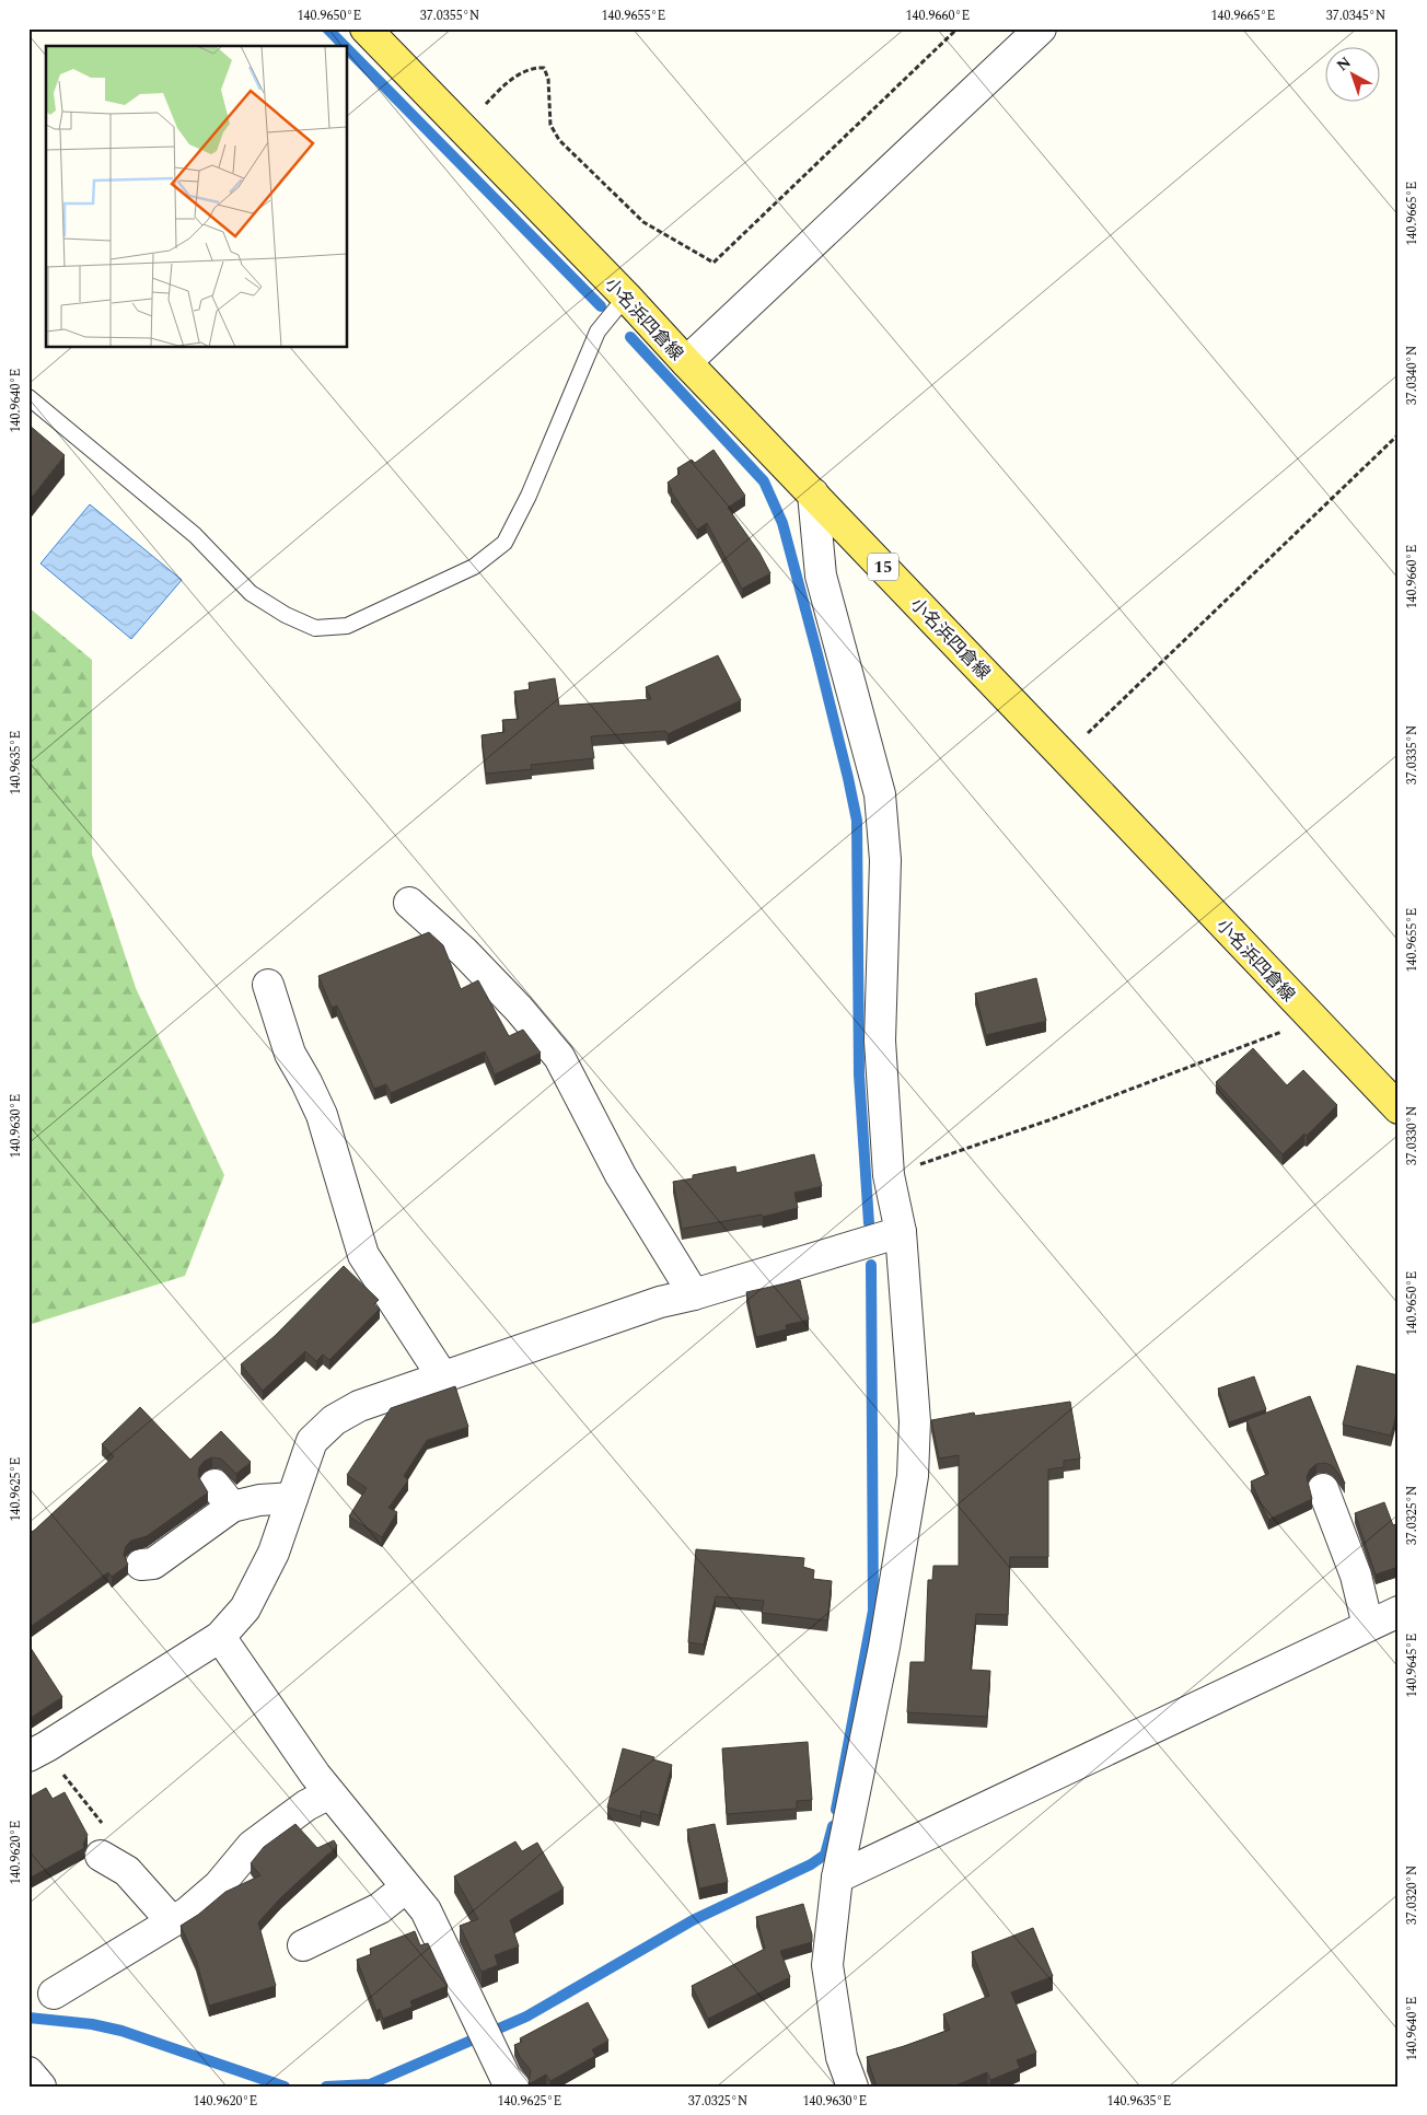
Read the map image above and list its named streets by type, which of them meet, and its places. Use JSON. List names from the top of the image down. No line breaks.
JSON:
{"streets":{"main road":["小名浜四倉線","15"]},"north":"top left","coordinates":["140.9650°E","37.0355°N","140.9655°E","140.9660°E","140.9665°E","37.0345°N","37.0340°N","140.9640°E","37.0335°N","140.9635°E","140.9630°E","37.0330°N","140.9625°E","37.0325°N","140.9645°E","140.9620°E","37.0320°N"]}
